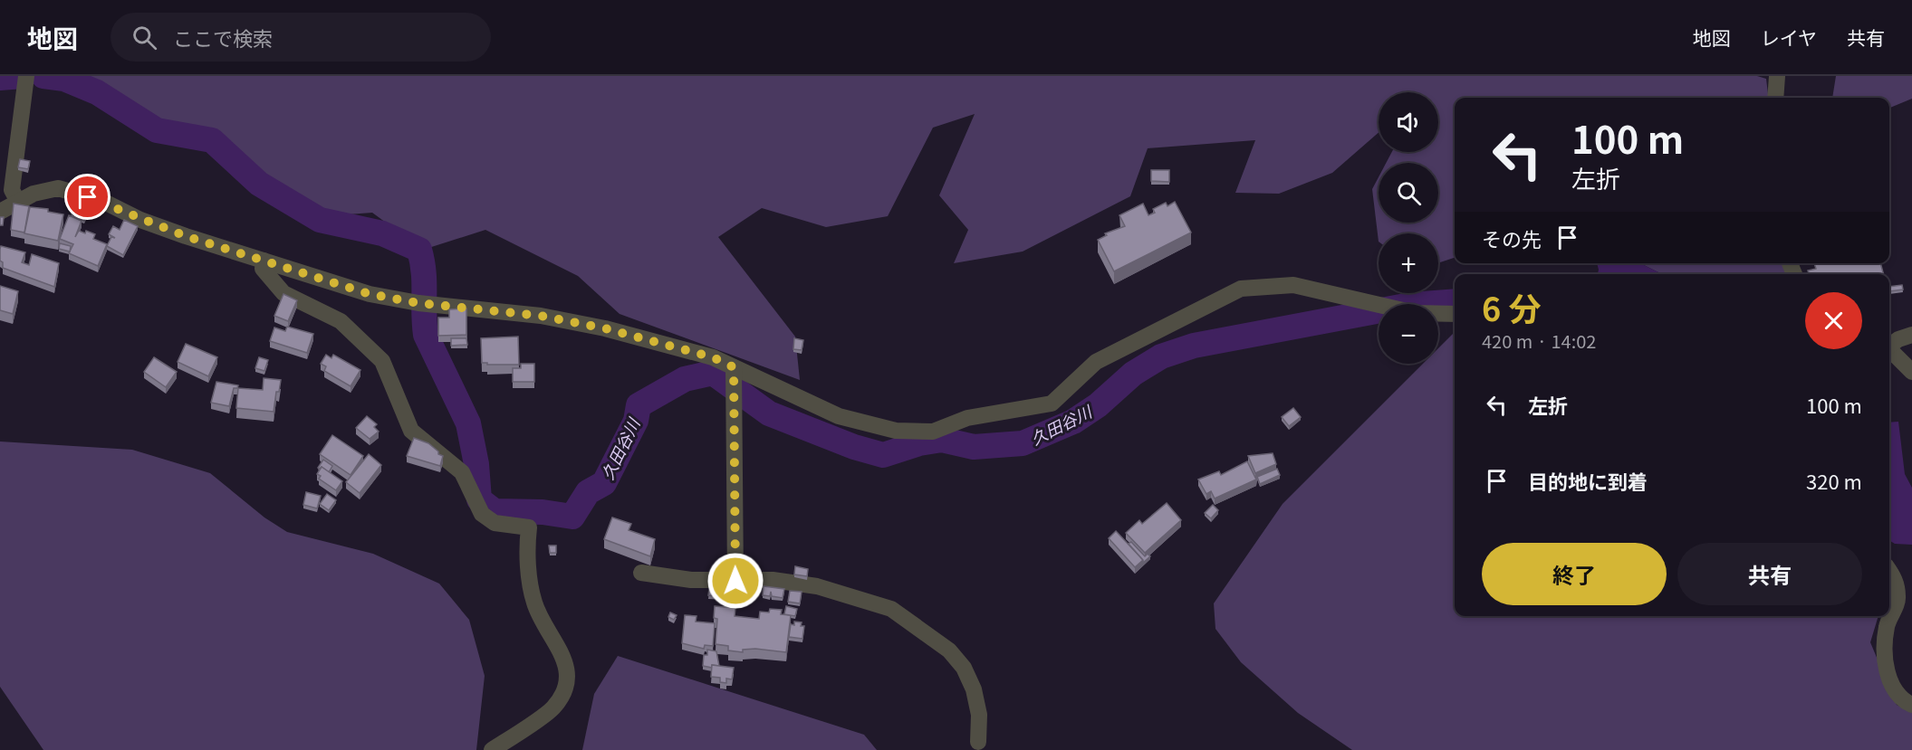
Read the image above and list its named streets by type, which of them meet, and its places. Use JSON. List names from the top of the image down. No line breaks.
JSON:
{"water":["久田谷川"],"page":{"header":"地図","search":"ここで検索","nav":["地図","レイヤ","共有"],"map_buttons":["+","−"],"turn":["100 m","左折"],"then":"その先","heading":["6 分","420 m · 14:02"],"list":[{"name":"左折","value":"100 m"},{"name":"目的地に到着","value":"320 m"}],"buttons":["終了","共有"]}}
